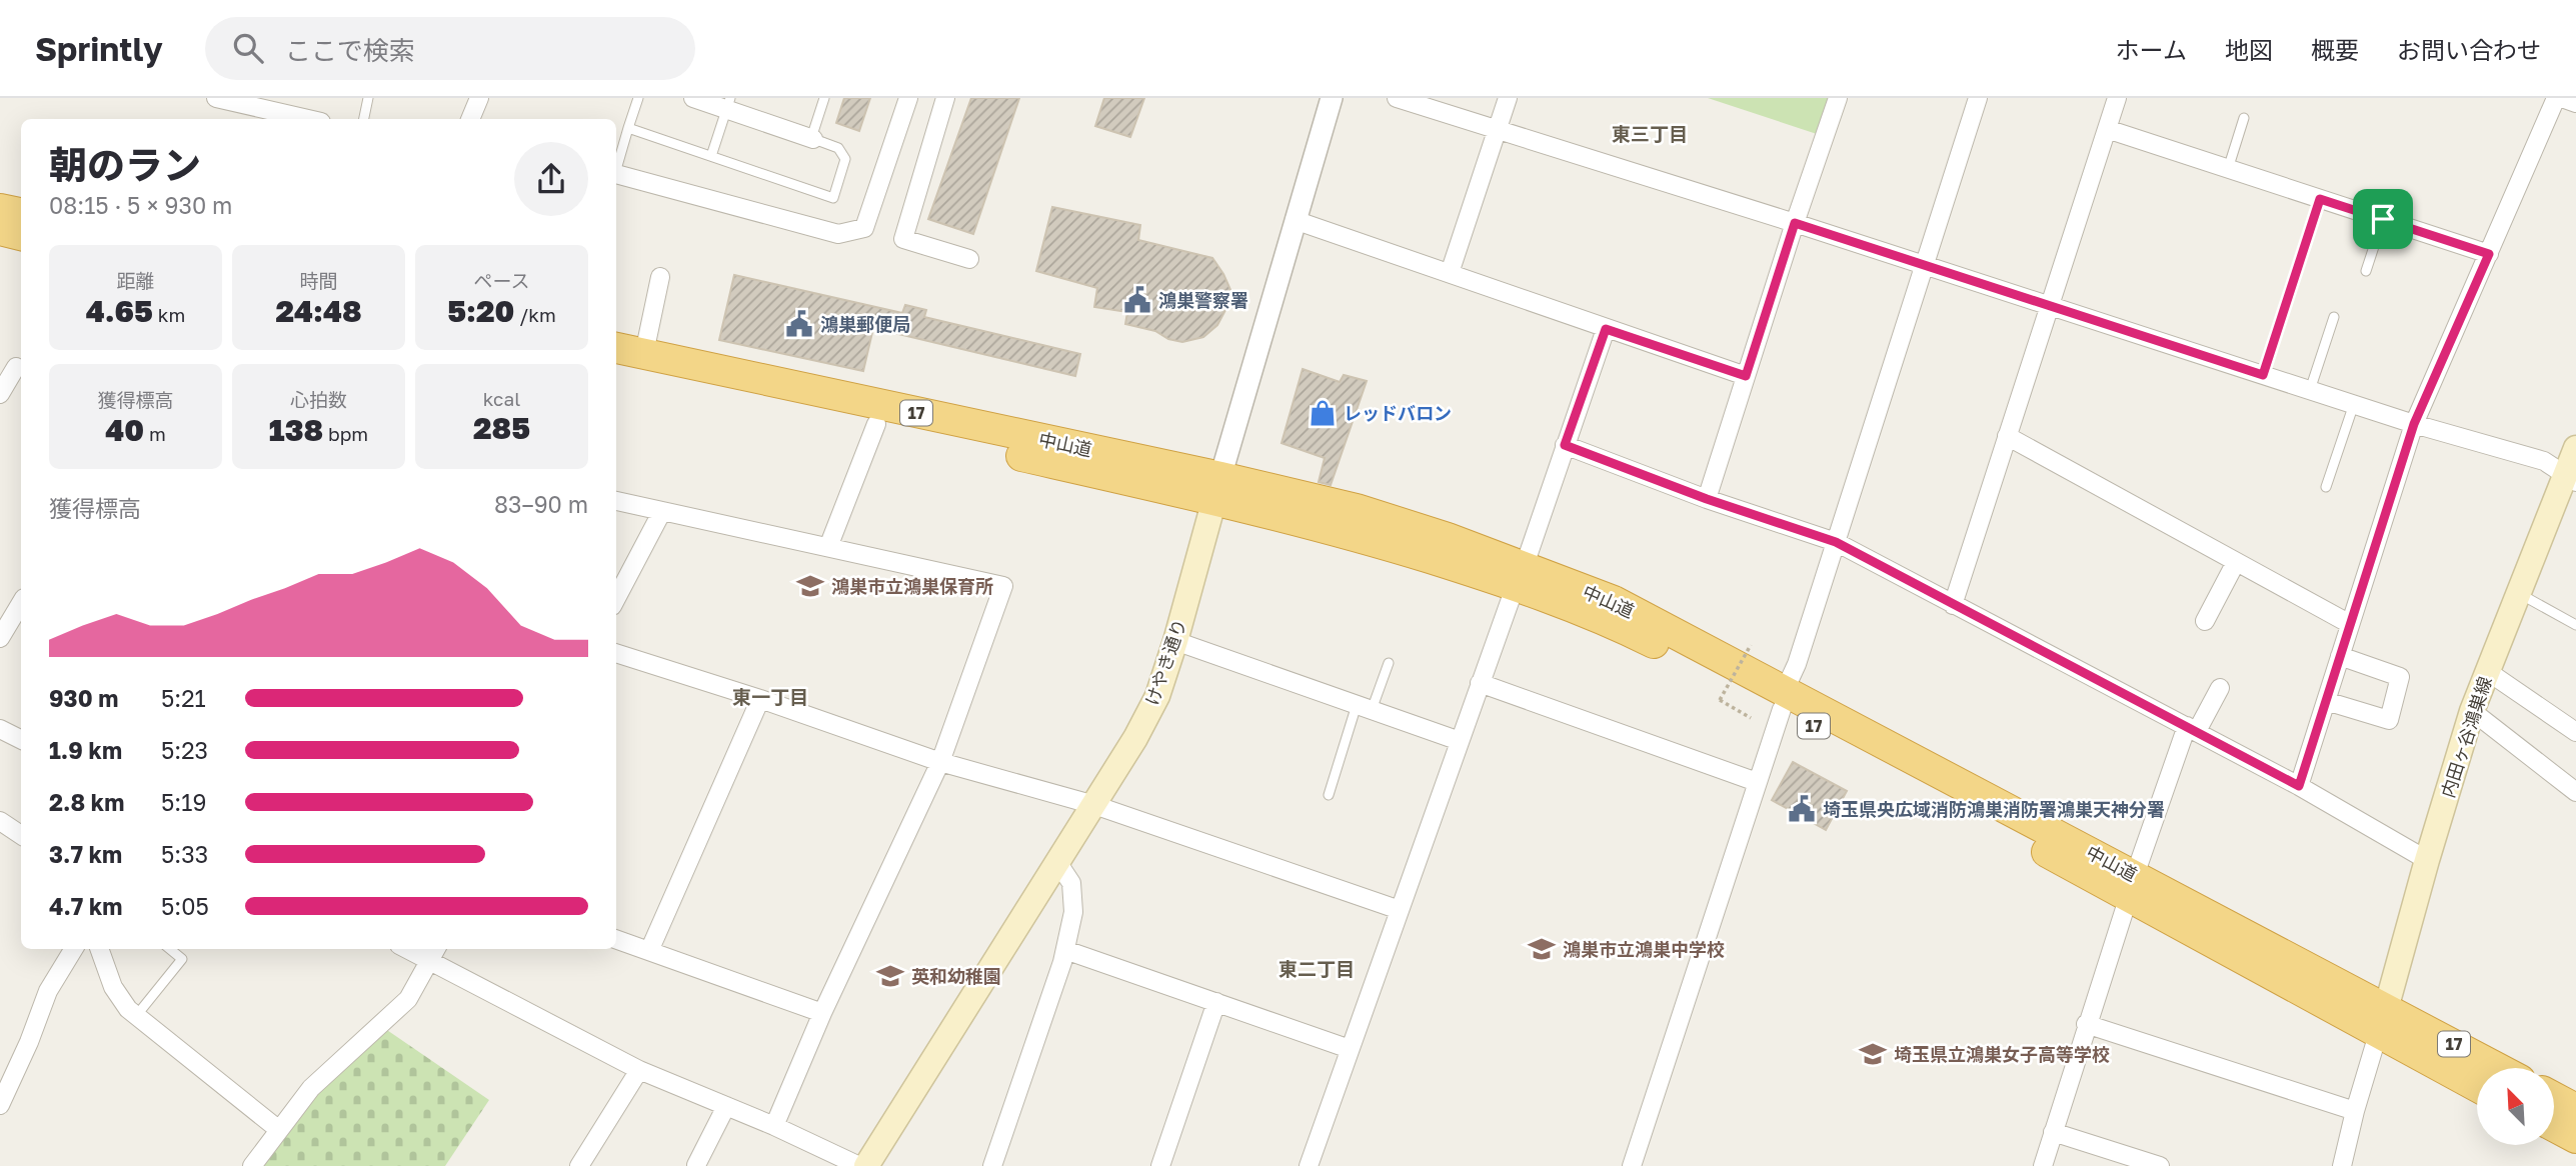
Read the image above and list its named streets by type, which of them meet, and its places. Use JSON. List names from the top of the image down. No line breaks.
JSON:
{"streets":{"highway":["17","中山道"],"main road":["けやき通り","内田ヶ谷鴻巣線"]},"crossings":[["中山道","けやき通り"],["中山道","内田ヶ谷鴻巣線"]],"districts":["東三丁目","東一丁目","東二丁目"],"places":{"public building":["鴻巣警察署","鴻巣郵便局","埼玉県央広域消防鴻巣消防署鴻巣天神分署"],"shop":["レッドバロン"],"school or university":["鴻巣市立鴻巣保育所","鴻巣市立鴻巣中学校","英和幼稚園","埼玉県立鴻巣女子高等学校"]},"north":"top left","page":{"header":"Sprintly","search":"ここで検索","nav":["ホーム","地図","概要","お問い合わせ"],"heading":["朝のラン","08:15 · 5 × 930 m"],"stats":[["距離","4.65 km"],["時間","24:48"],["ペース","5:20 /km"],["獲得標高","40 m"],["心拍数","138 bpm"],["kcal","285"]],"chart":["獲得標高","83–90 m"],"list":[{"name":"930 m","note":"5:21"},{"name":"1.9 km","note":"5:23"},{"name":"2.8 km","note":"5:19"},{"name":"3.7 km","note":"5:33"},{"name":"4.7 km","note":"5:05"}]}}
